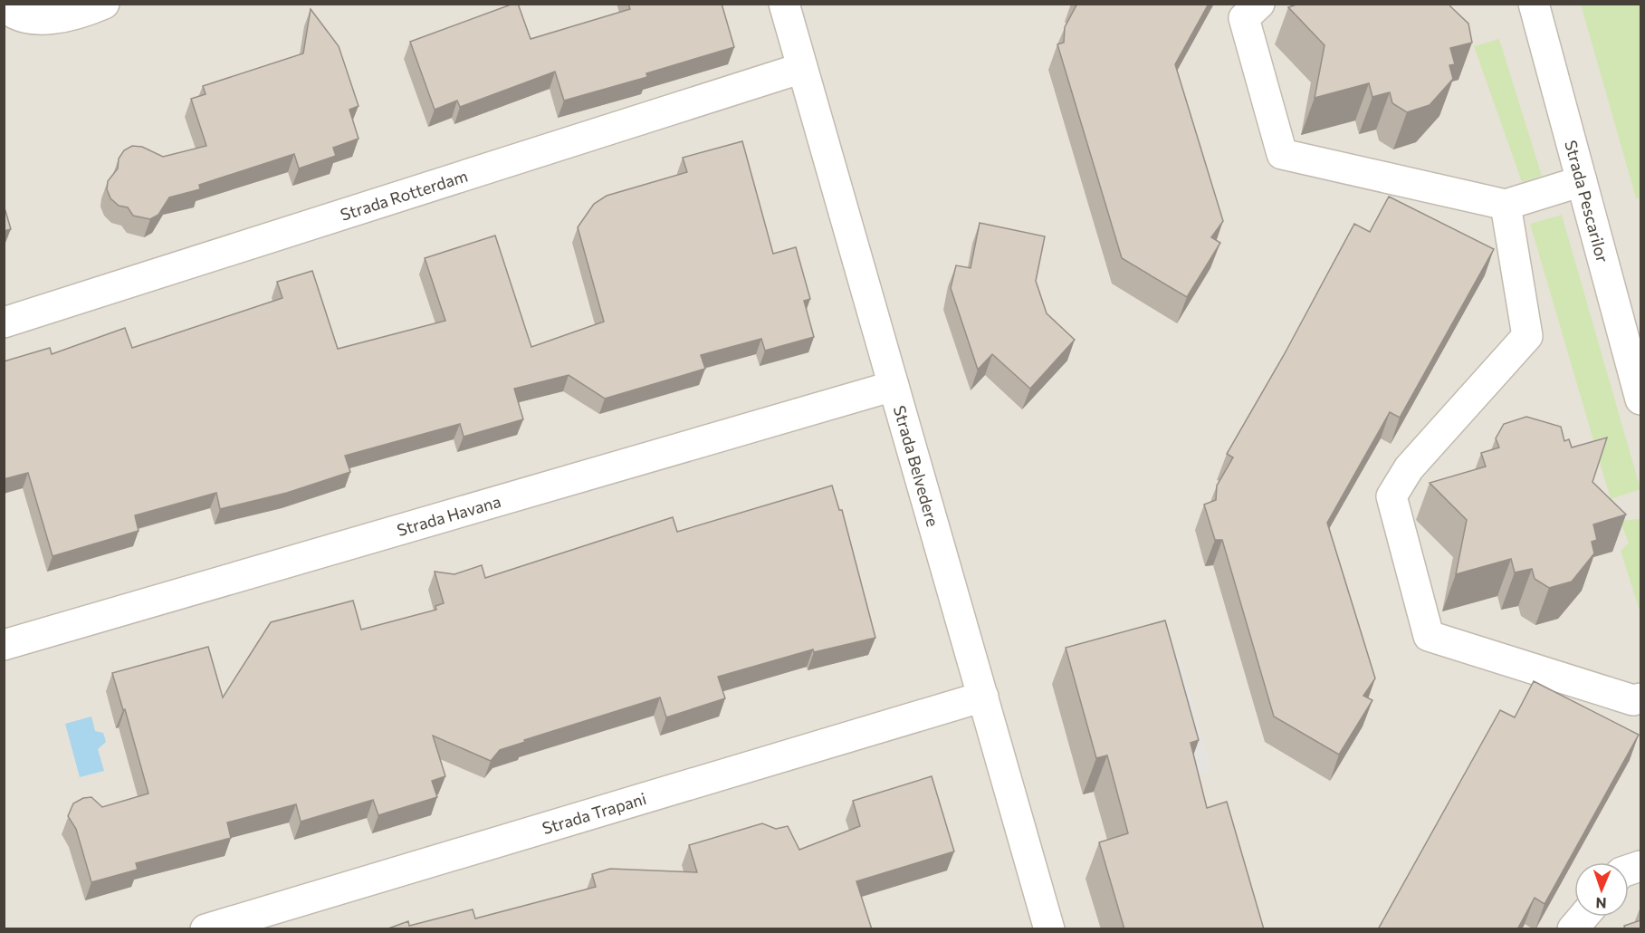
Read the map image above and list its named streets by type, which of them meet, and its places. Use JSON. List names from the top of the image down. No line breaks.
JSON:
{"streets":{"street":["Strada Rotterdam","Strada Pescarilor","Strada Belvedere","Strada Havana","Strada Trapani"]},"crossings":[["Strada Rotterdam","Strada Belvedere"],["Strada Belvedere","Strada Havana"],["Strada Belvedere","Strada Trapani"]],"north":"bottom"}
